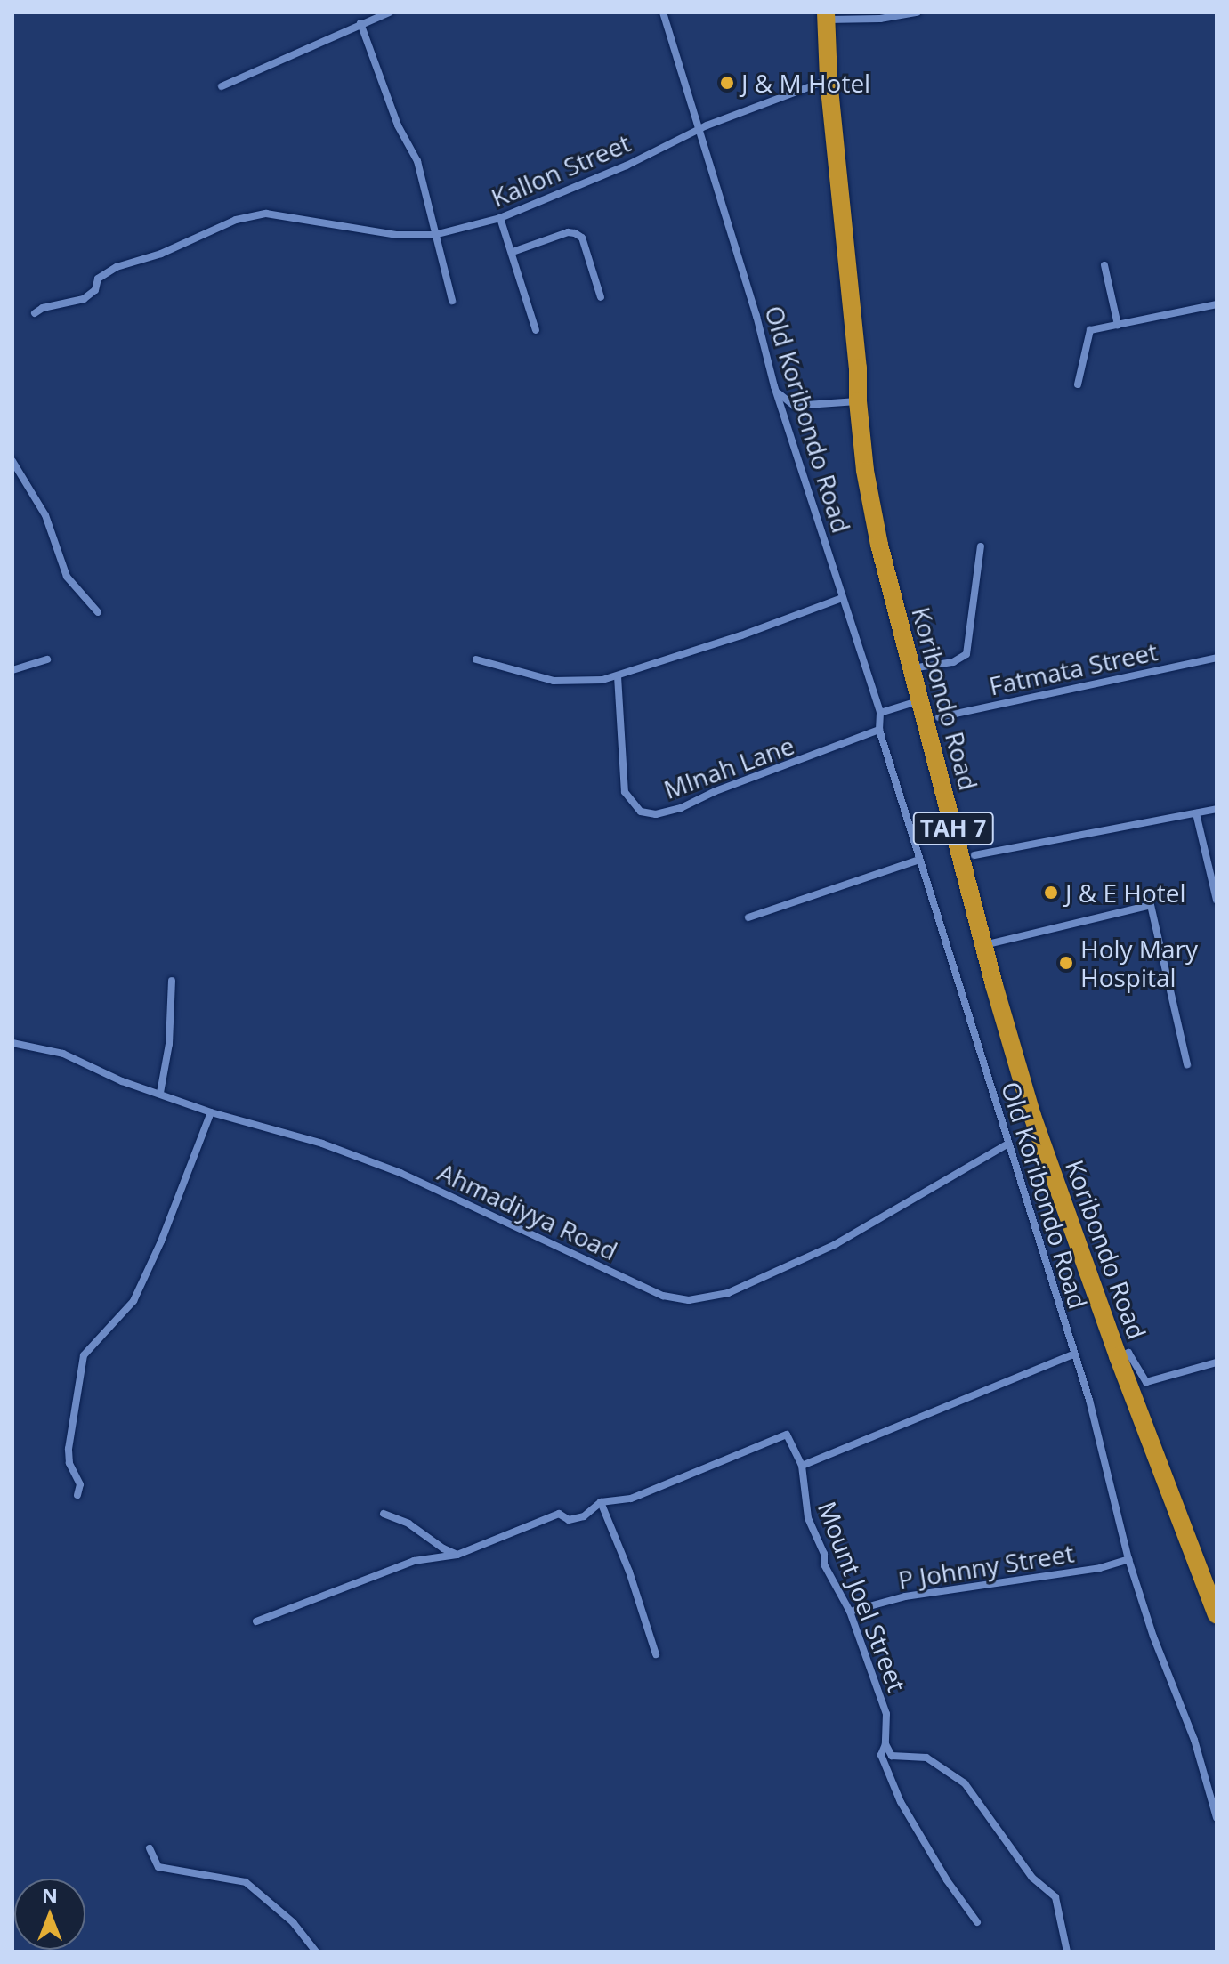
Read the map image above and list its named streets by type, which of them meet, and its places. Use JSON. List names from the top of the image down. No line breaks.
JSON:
{"streets":{"highway":["Koribondo Road","TAH 7"],"street":["Kallon Street","Old Koribondo Road","Fatmata Street","MInah Lane","Ahmadiyya Road","P Johnny Street","Mount Joel Street"]},"crossings":[["Kallon Street","Old Koribondo Road"],["Kallon Street","Koribondo Road"],["Old Koribondo Road","MInah Lane"],["Old Koribondo Road","Ahmadiyya Road"],["Old Koribondo Road","P Johnny Street"],["P Johnny Street","Mount Joel Street"]],"places":["J & M Hotel","J & E Hotel","Holy Mary Hospital"],"north":"top"}
